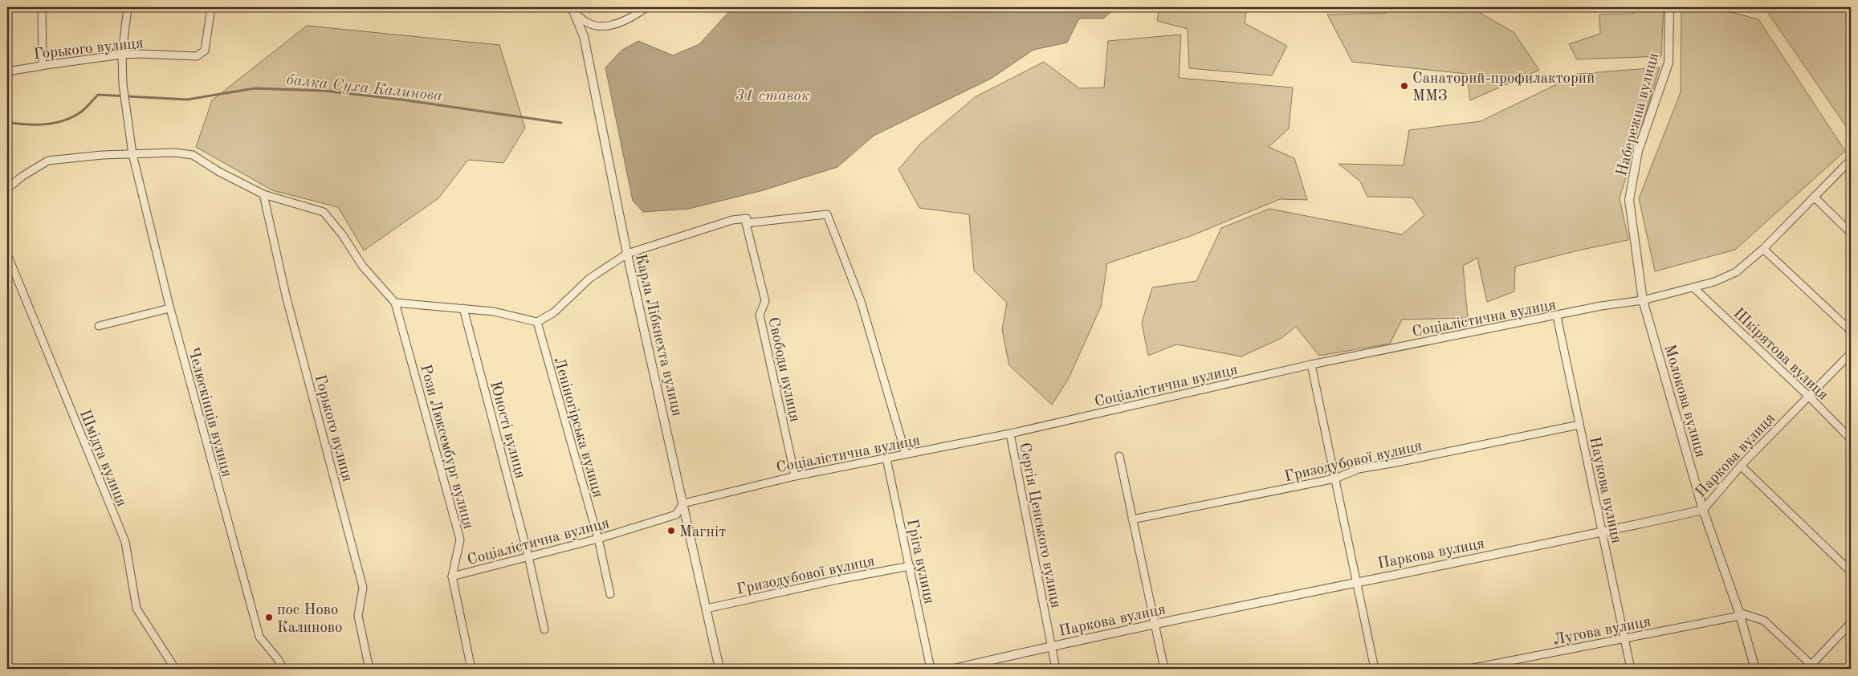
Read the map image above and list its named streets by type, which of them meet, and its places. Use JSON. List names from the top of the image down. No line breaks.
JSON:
{"streets":{"street":["Горького вулиця","Набережна вулиця","Соціалістична вулиця","Карла Лібкнехта вулиця","Шкірятова вулиця","Свободи вулиця","Молокова вулиця","Челюскінців вулиця","Леніногірська вулиця","Юності вулиця","Рози Люксембург вулиця","Паркова вулиця","Шмідта вулиця","Гризодубової вулиця","Наукова вулиця","Сергія Ценського вулиця","Гріга вулиця","Лугова вулиця"]},"crossings":[["Горького вулиця","Челюскінців вулиця"],["Набережна вулиця","Соціалістична вулиця"],["Набережна вулиця","Молокова вулиця"],["Соціалістична вулиця","Карла Лібкнехта вулиця"],["Соціалістична вулиця","Шкірятова вулиця"],["Соціалістична вулиця","Свободи вулиця"],["Соціалістична вулиця","Молокова вулиця"],["Соціалістична вулиця","Леніногірська вулиця"],["Соціалістична вулиця","Юності вулиця"],["Соціалістична вулиця","Рози Люксембург вулиця"],["Соціалістична вулиця","Наукова вулиця"],["Соціалістична вулиця","Сергія Ценського вулиця"],["Соціалістична вулиця","Гріга вулиця"],["Карла Лібкнехта вулиця","Гризодубової вулиця"],["Шкірятова вулиця","Паркова вулиця"],["Молокова вулиця","Паркова вулиця"],["Молокова вулиця","Лугова вулиця"],["Паркова вулиця","Наукова вулиця"],["Паркова вулиця","Сергія Ценського вулиця"],["Гризодубової вулиця","Наукова вулиця"],["Гризодубової вулиця","Гріга вулиця"],["Наукова вулиця","Лугова вулиця"]],"water":["балка Суха Калинова","31 ставок"],"places":["Санаторий-профилакторий ММЗ","Магніт","пос Ново Калиново"]}
